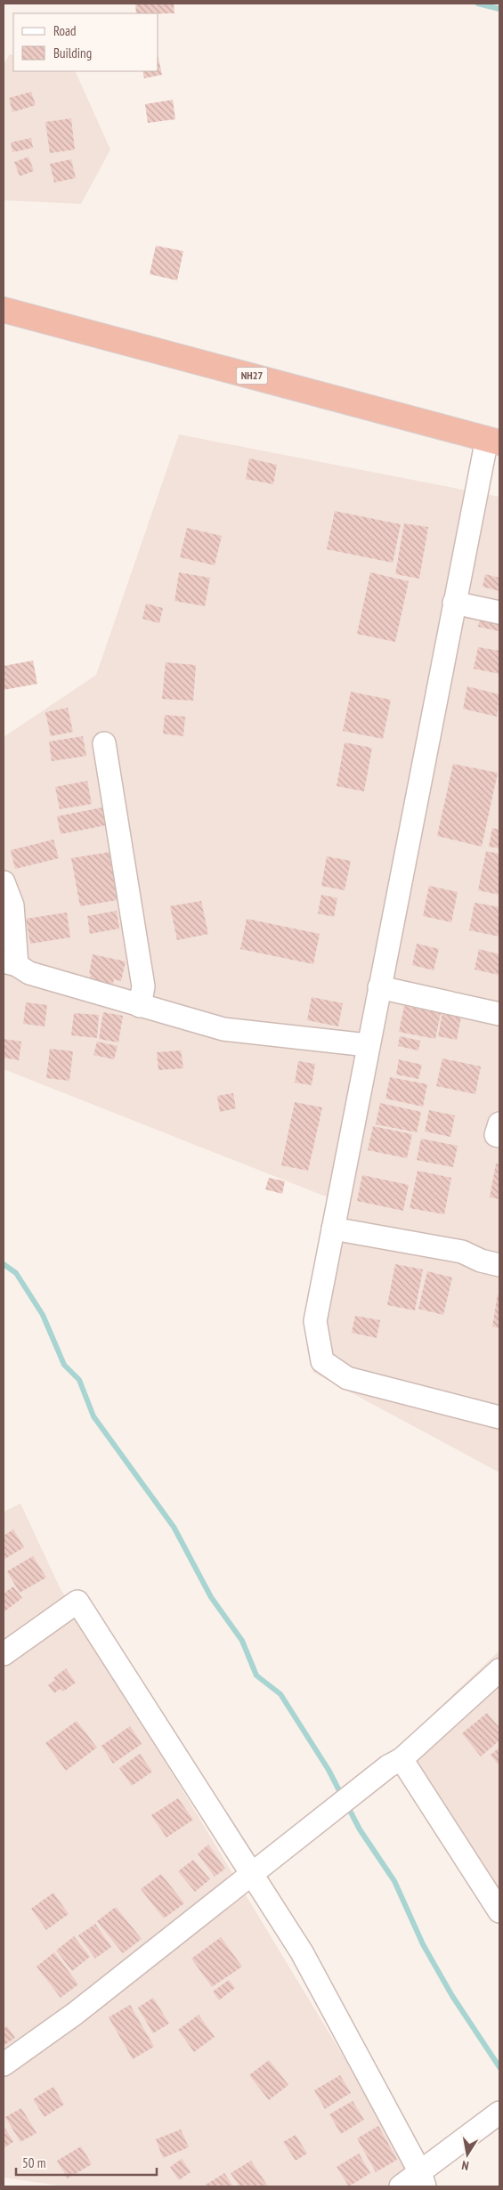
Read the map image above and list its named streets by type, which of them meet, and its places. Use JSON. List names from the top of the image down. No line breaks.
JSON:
{"streets":{"highway":["NH27"]},"legend":["Road","Building"],"scale_bar":"50 m","north":"bottom"}
